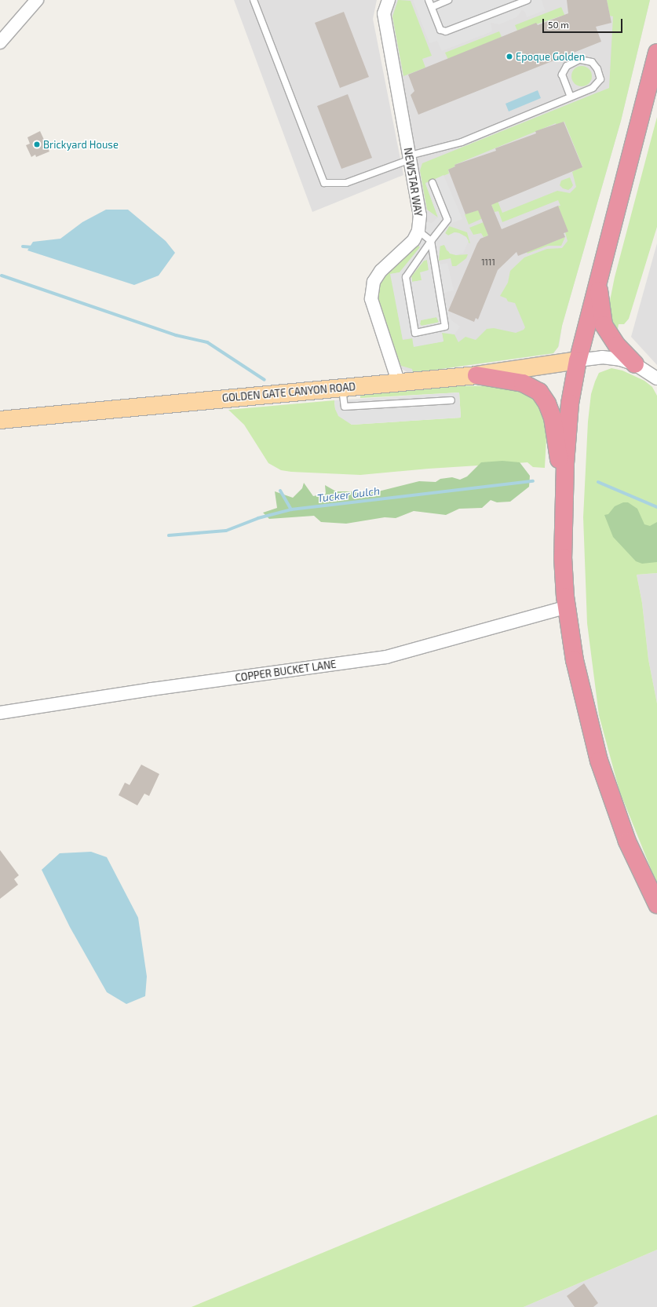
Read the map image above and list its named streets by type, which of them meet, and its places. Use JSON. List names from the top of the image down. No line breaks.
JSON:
{"streets":{"main road":["GOLDEN GATE CANYON ROAD"],"street":["NEWSTAR WAY","COPPER BUCKET LANE"]},"crossings":[["NEWSTAR WAY","GOLDEN GATE CANYON ROAD"]],"water":["Tucker Gulch"],"places":["Epoque Golden","Brickyard House"],"house_numbers":["1111"],"scale_bar":"50 m"}
